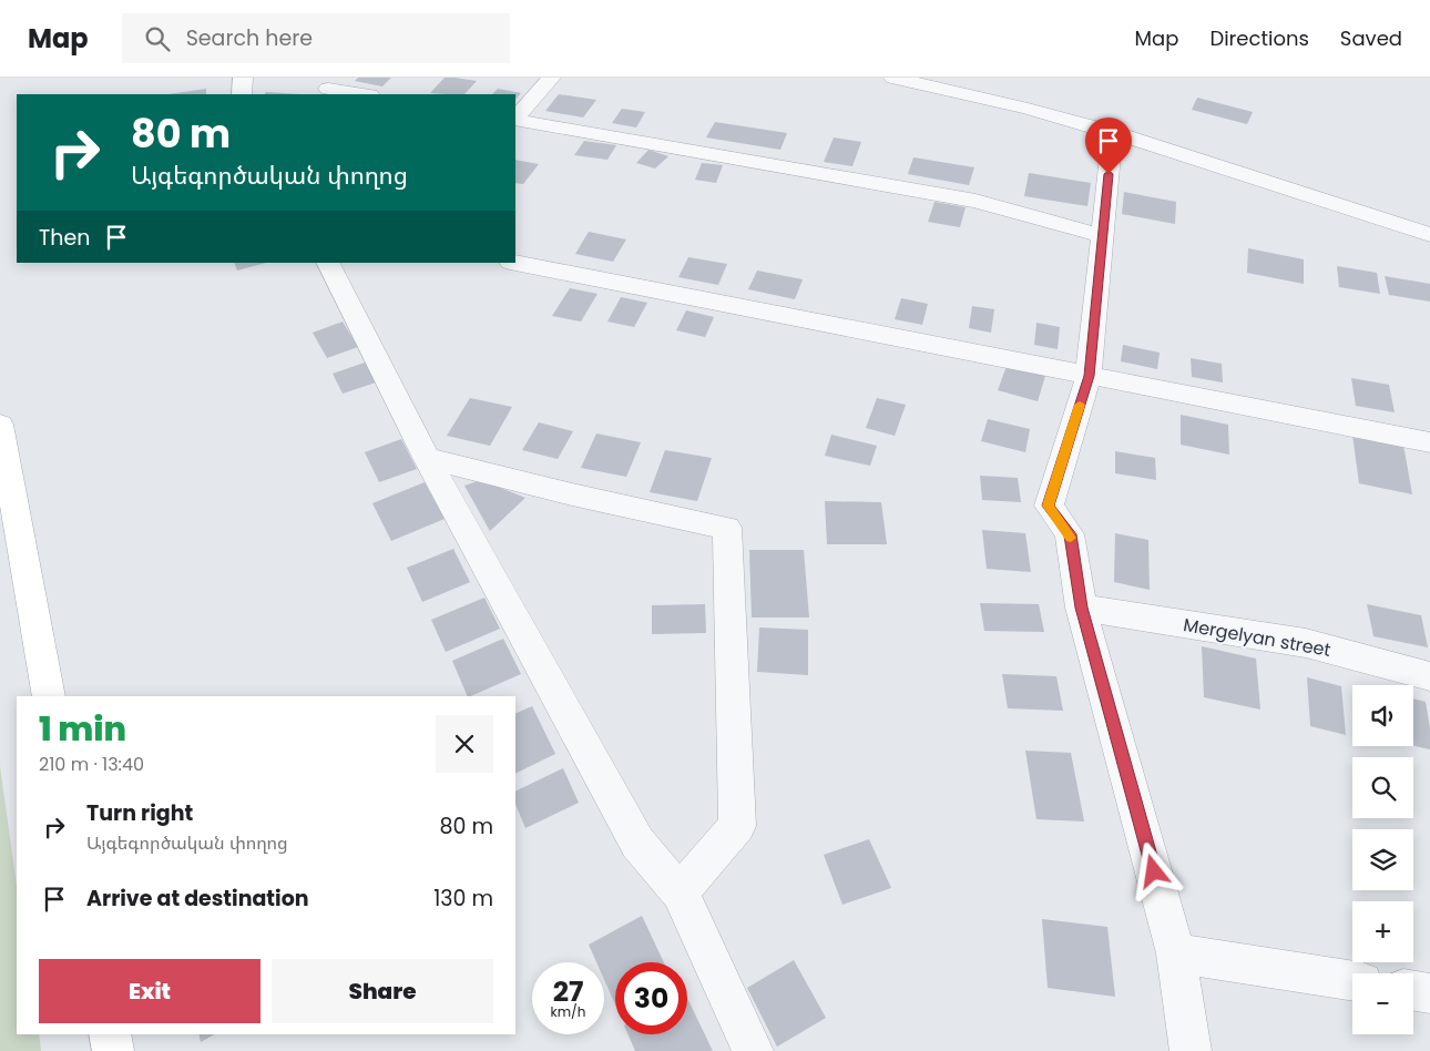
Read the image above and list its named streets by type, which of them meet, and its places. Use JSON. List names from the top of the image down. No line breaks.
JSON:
{"streets":{"street":["Mergelyan street"]},"page":{"header":"Map","search":"Search here","nav":["Map","Directions","Saved"],"turn":["80 m","Այգեգործական փողոց"],"then":"Then","map_buttons":["+","−"],"heading":["1 min","210 m · 13:40"],"list":[{"name":"Turn right","note":"Այգեգործական փողոց","value":"80 m"},{"name":"Arrive at destination","value":"130 m"}],"buttons":["Exit","Share"],"speed":"27 km/h","limit":"30"}}
